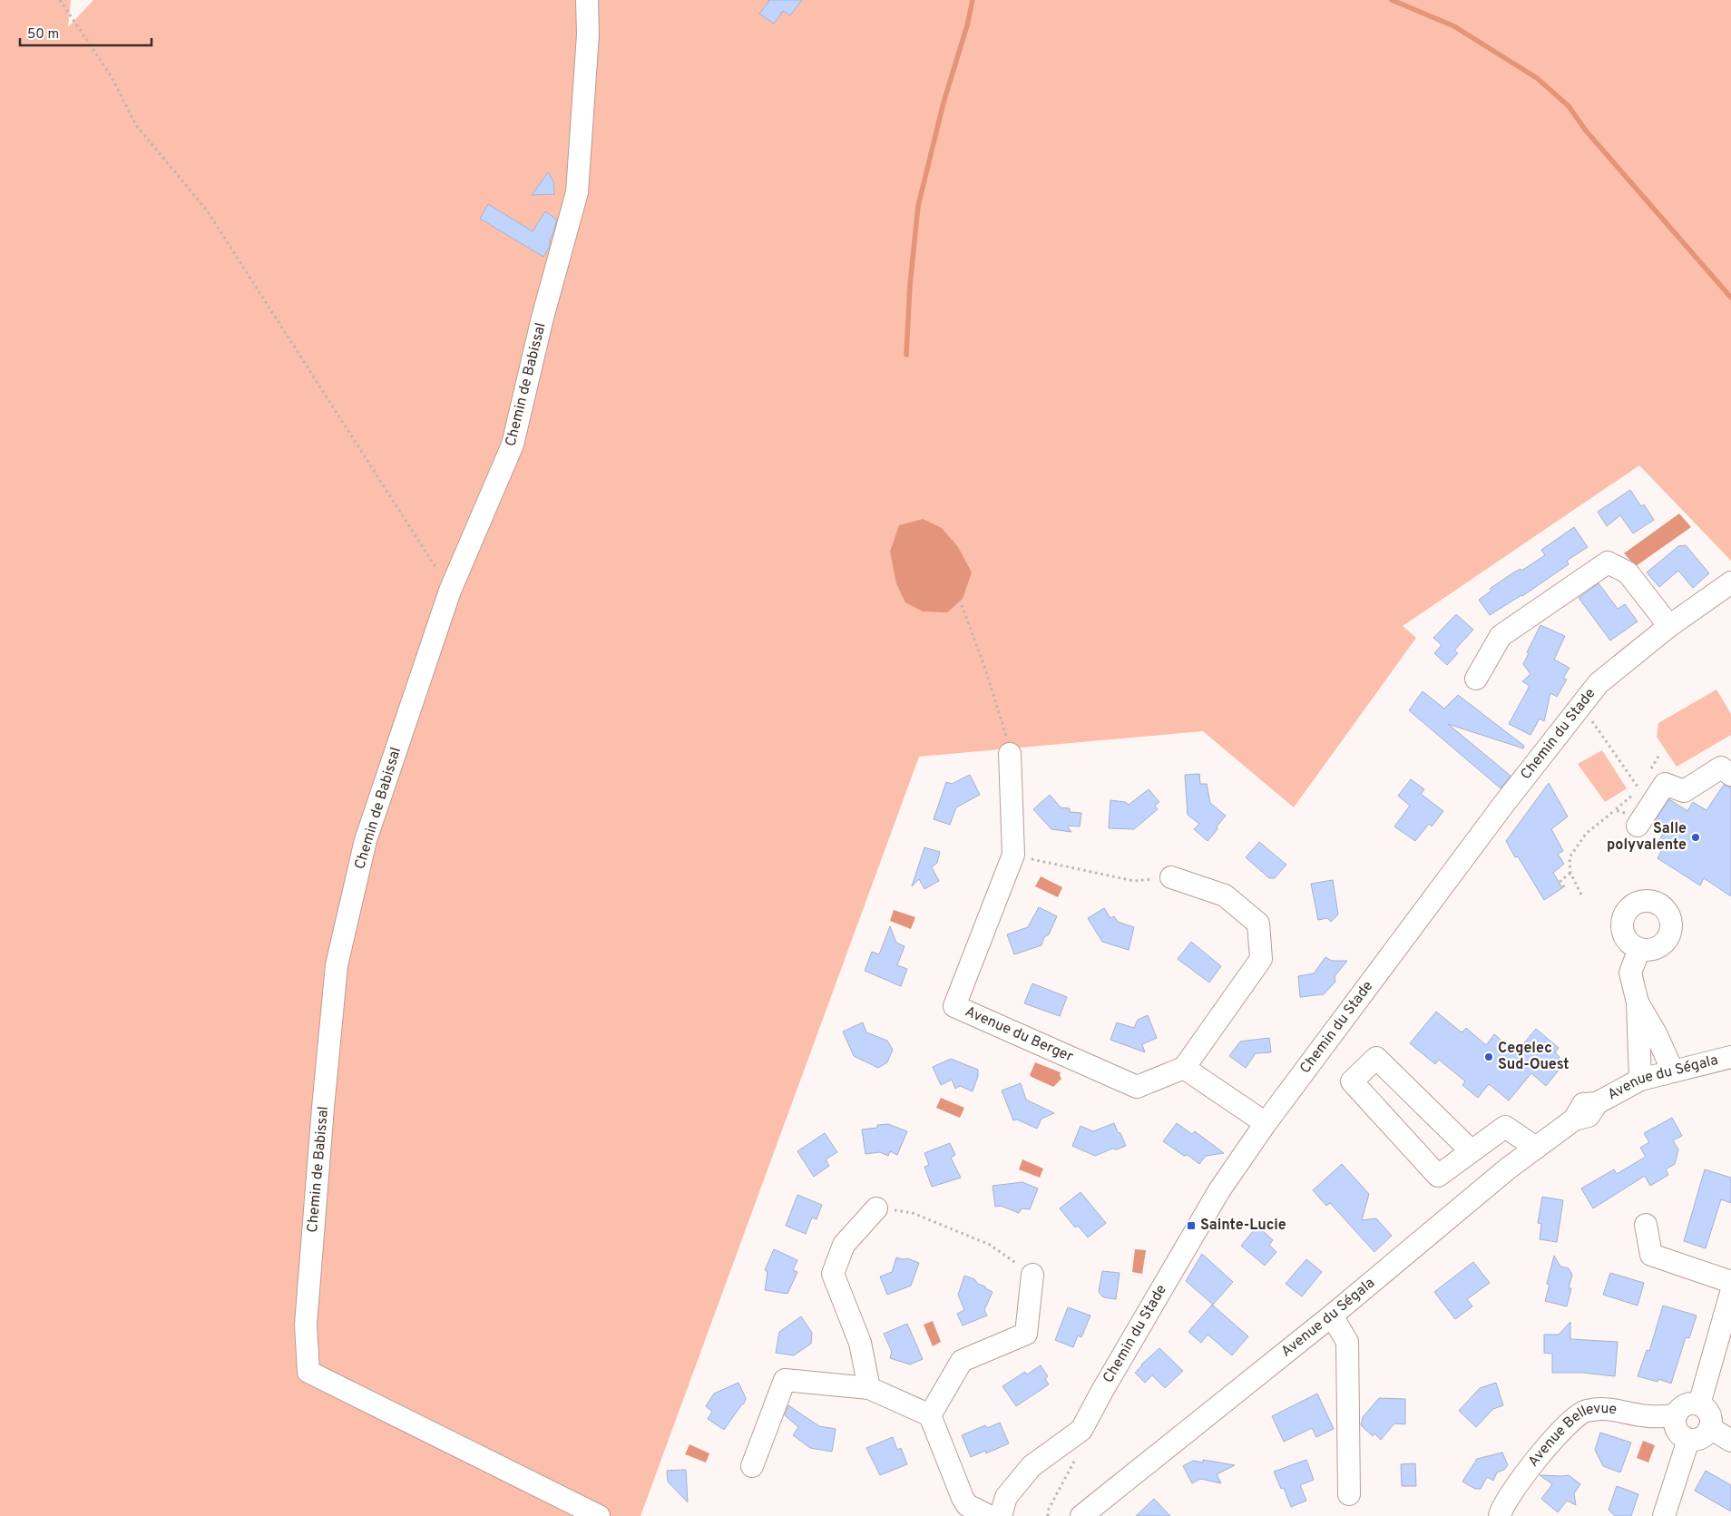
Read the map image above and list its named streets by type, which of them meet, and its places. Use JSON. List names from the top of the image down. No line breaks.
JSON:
{"streets":{"street":["Chemin de Babissal","Chemin du Stade","Avenue du Berger","Avenue du Ségala","Avenue Bellevue"]},"places":{"other":["Salle polyvalente","Cegelec Sud-Ouest"],"transit":["Sainte-Lucie"]},"scale_bar":"50 m"}
